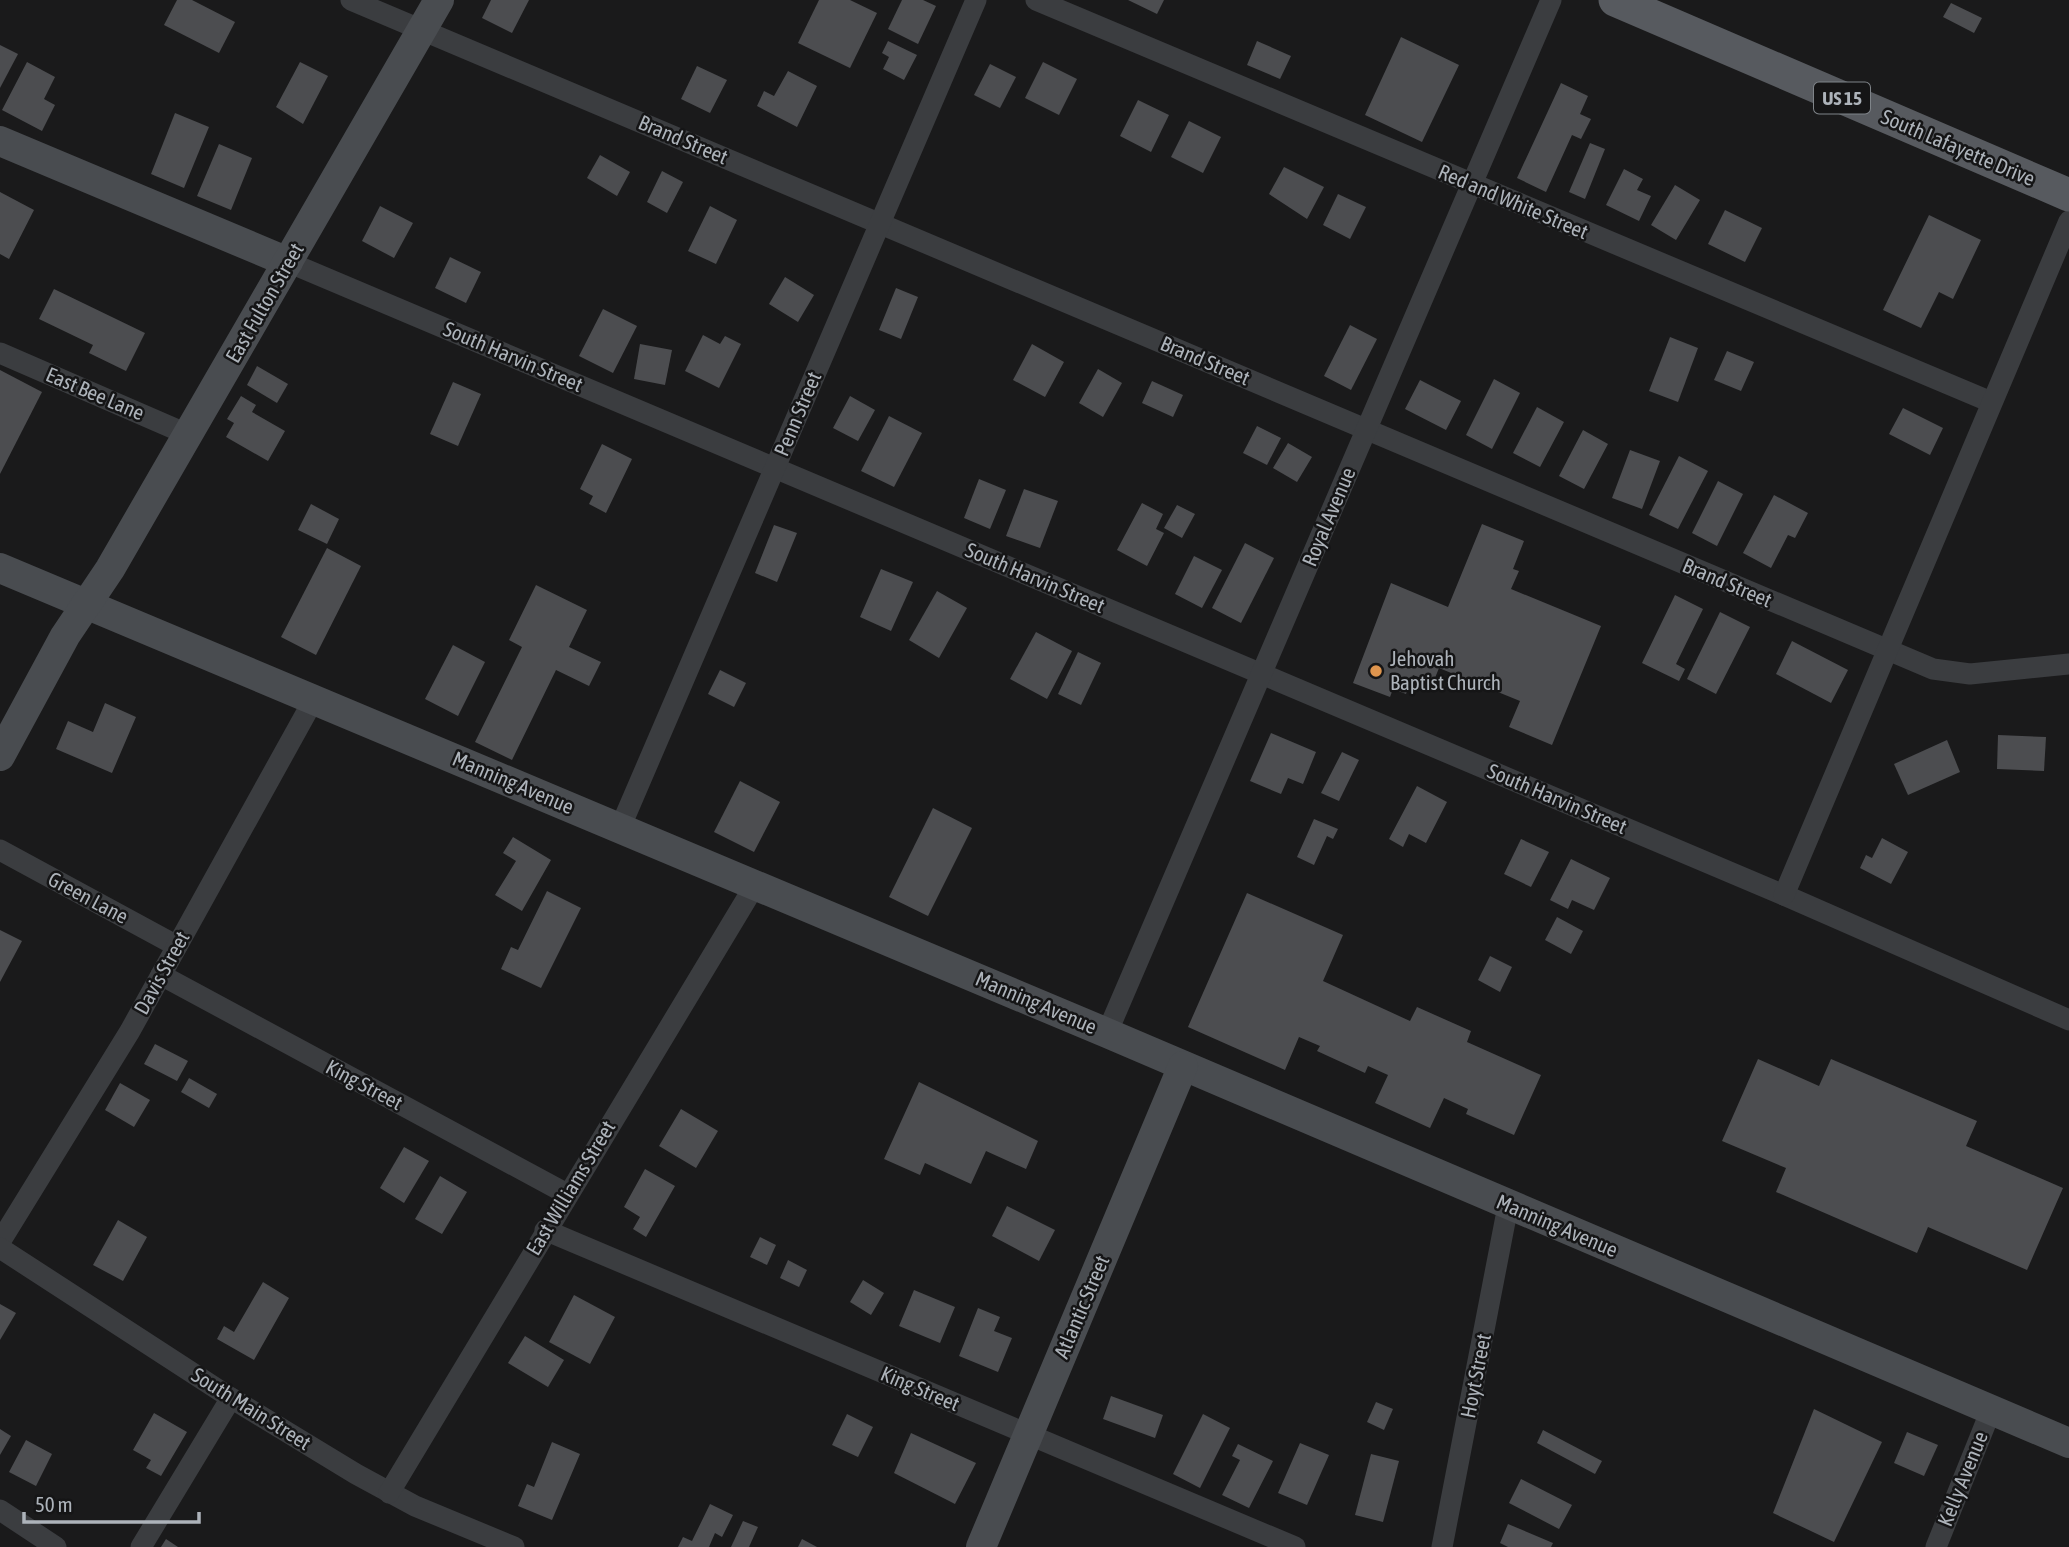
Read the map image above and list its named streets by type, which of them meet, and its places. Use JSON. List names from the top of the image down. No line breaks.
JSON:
{"streets":{"main road":["US 15","South Lafayette Drive","East Fulton Street","South Harvin Street","Manning Avenue","Atlantic Street"],"street":["Brand Street","Red and White Street","East Bee Lane","Penn Street","Royal Avenue","Green Lane","Davis Street","King Street","East Williams Street","Hoyt Street","South Main Street","Kelly Avenue"]},"crossings":[["Brand Street","East Fulton Street"],["Brand Street","Penn Street"],["Brand Street","Royal Avenue"],["Red and White Street","Royal Avenue"],["East Fulton Street","South Harvin Street"],["East Fulton Street","East Bee Lane"],["East Fulton Street","Manning Avenue"],["South Harvin Street","Penn Street"],["South Harvin Street","Royal Avenue"],["Penn Street","Manning Avenue"],["Royal Avenue","Manning Avenue"],["Manning Avenue","Davis Street"],["Manning Avenue","East Williams Street"],["Manning Avenue","Atlantic Street"],["Manning Avenue","Hoyt Street"],["Manning Avenue","Kelly Avenue"],["Green Lane","Davis Street"],["Davis Street","King Street"],["King Street","East Williams Street"],["King Street","Atlantic Street"],["East Williams Street","South Main Street"]],"places":["Jehovah Baptist Church"],"scale_bar":"50 m"}
